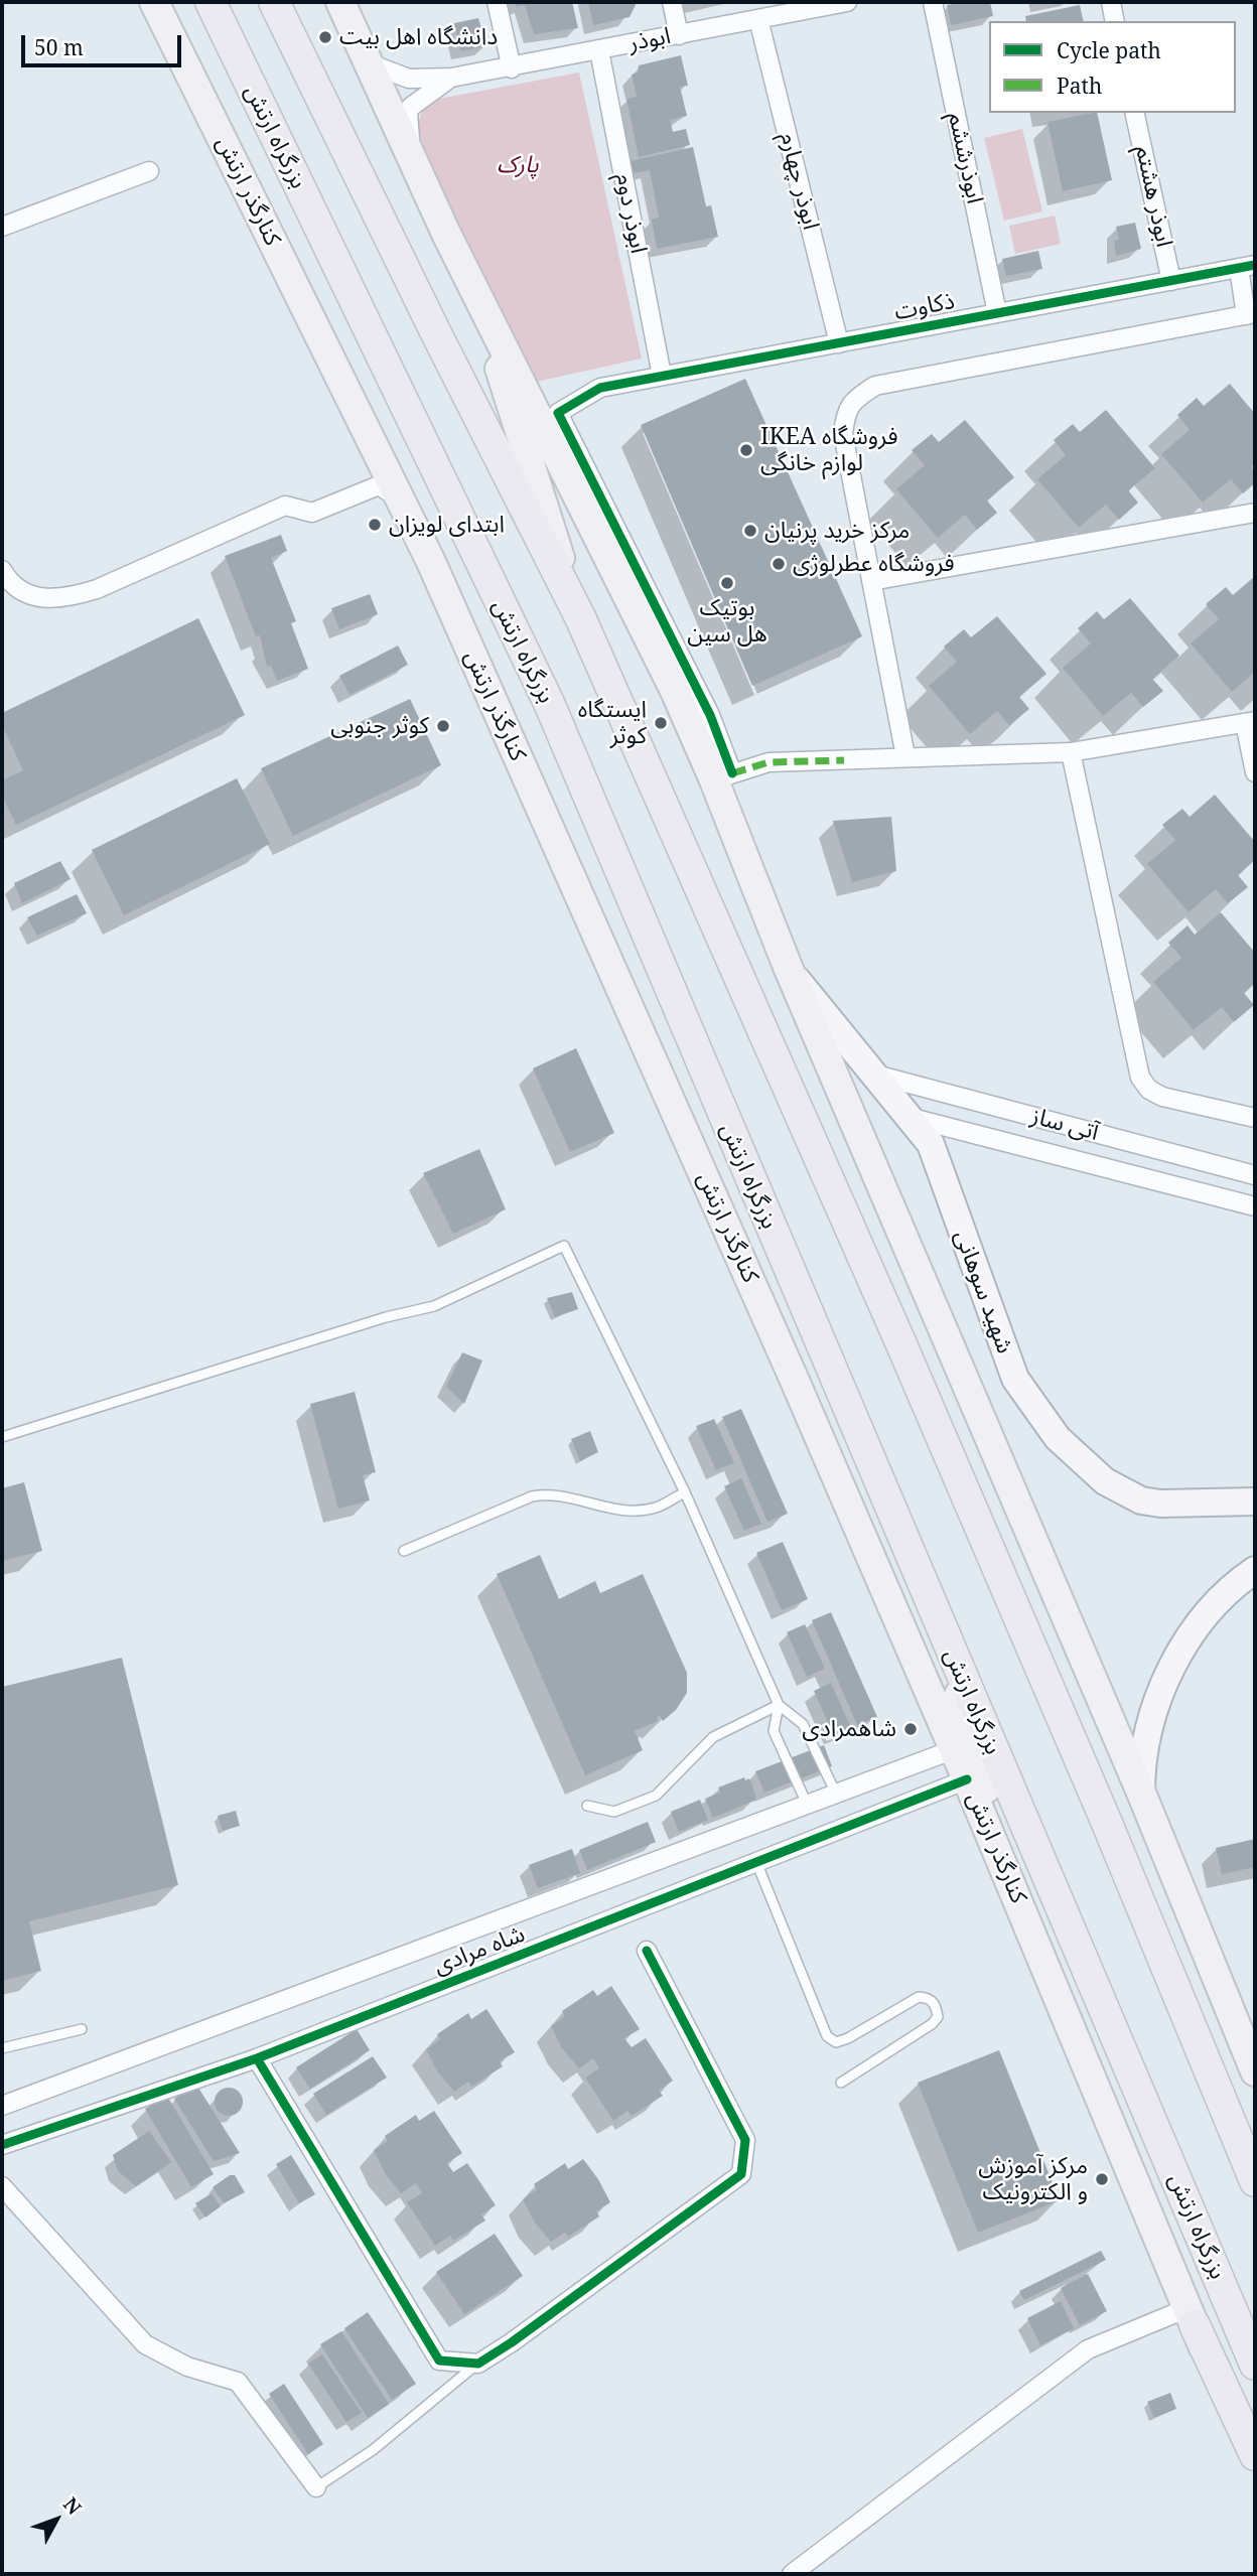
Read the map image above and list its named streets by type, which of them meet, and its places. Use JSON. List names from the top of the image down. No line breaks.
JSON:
{"streets":{"highway":["بزرگراه ارتش"],"main road":["کنارگذر ارتش","شهید سوهانی"],"street":["ابوذر","ابوذرششم","ابوذر چهارم","ابوذر هشتم","ابوذر دوم","ذکاوت","آتی ساز","شاه مرادی"]},"crossings":[["ابوذر","ابوذر چهارم"],["ابوذر","ابوذر دوم"],["ابوذرششم","ذکاوت"],["ابوذر چهارم","ذکاوت"],["کنارگذر ارتش","شاه مرادی"],["ابوذر هشتم","ذکاوت"],["ابوذر دوم","ذکاوت"],["آتی ساز","شهید سوهانی"]],"parks":["پارک"],"places":["دانشگاه اهل بیت","IKEA فروشگاه لوازم خانگی","ابتدای لویزان","مرکز خرید پرنیان","فروشگاه عطرلوژی","بوتیک هل سین","ایستگاه کوثر","کوثر جنوبی","شاهمرادی","مرکز آموزش و الکترونیک"],"legend":["Cycle path","Path"],"scale_bar":"50 m","north":"top right"}
